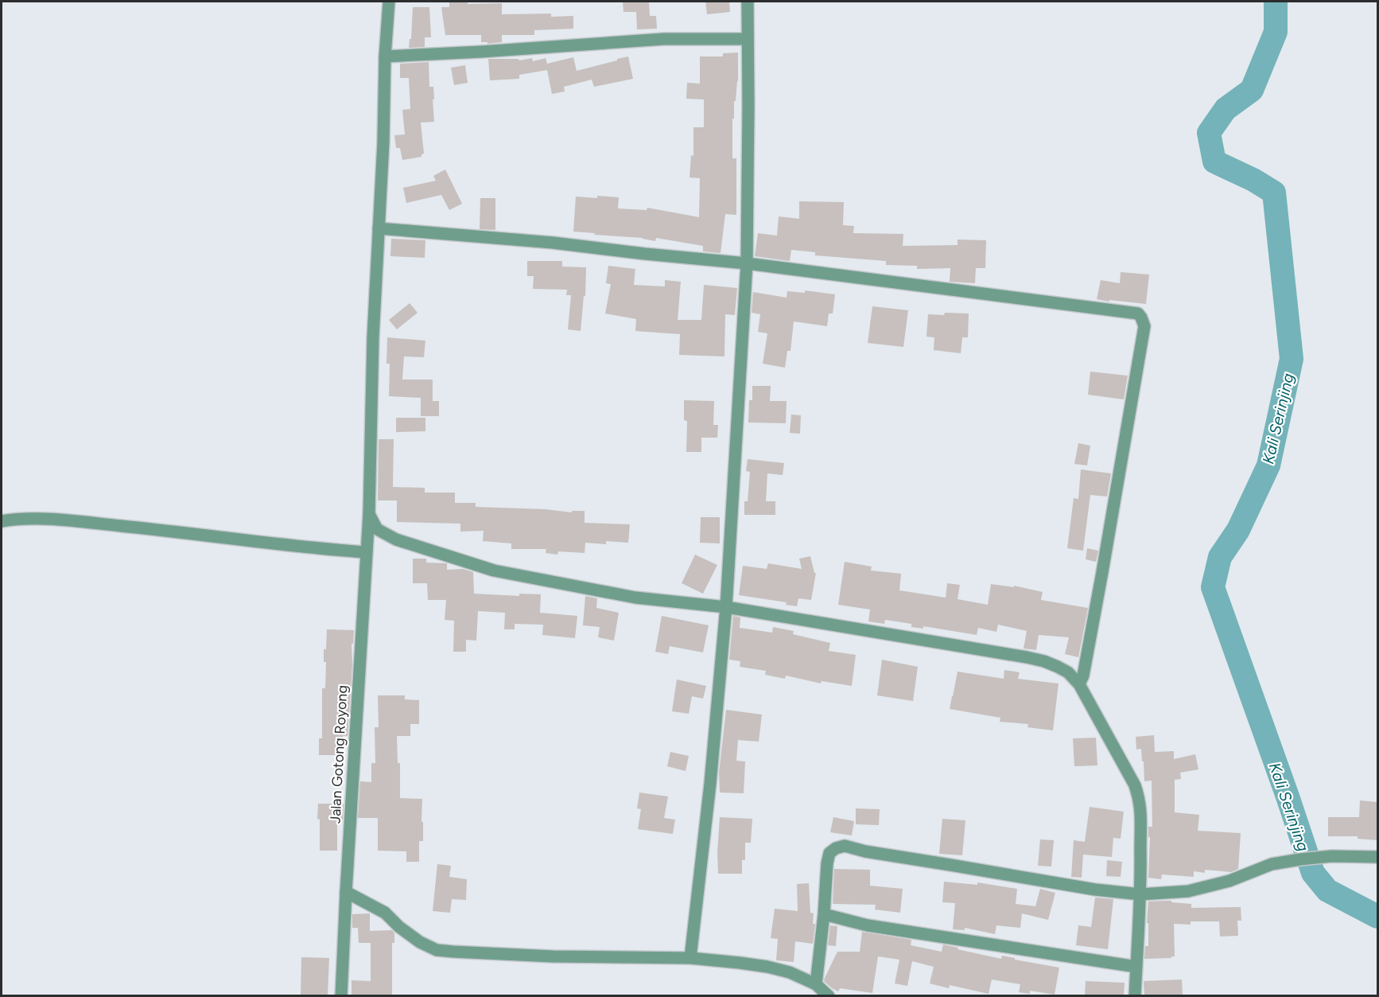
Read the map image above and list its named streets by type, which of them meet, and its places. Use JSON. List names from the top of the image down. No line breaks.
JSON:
{"streets":{"street":["Jalan Gotong Royong"]},"water":["Kali Serinjing"]}
